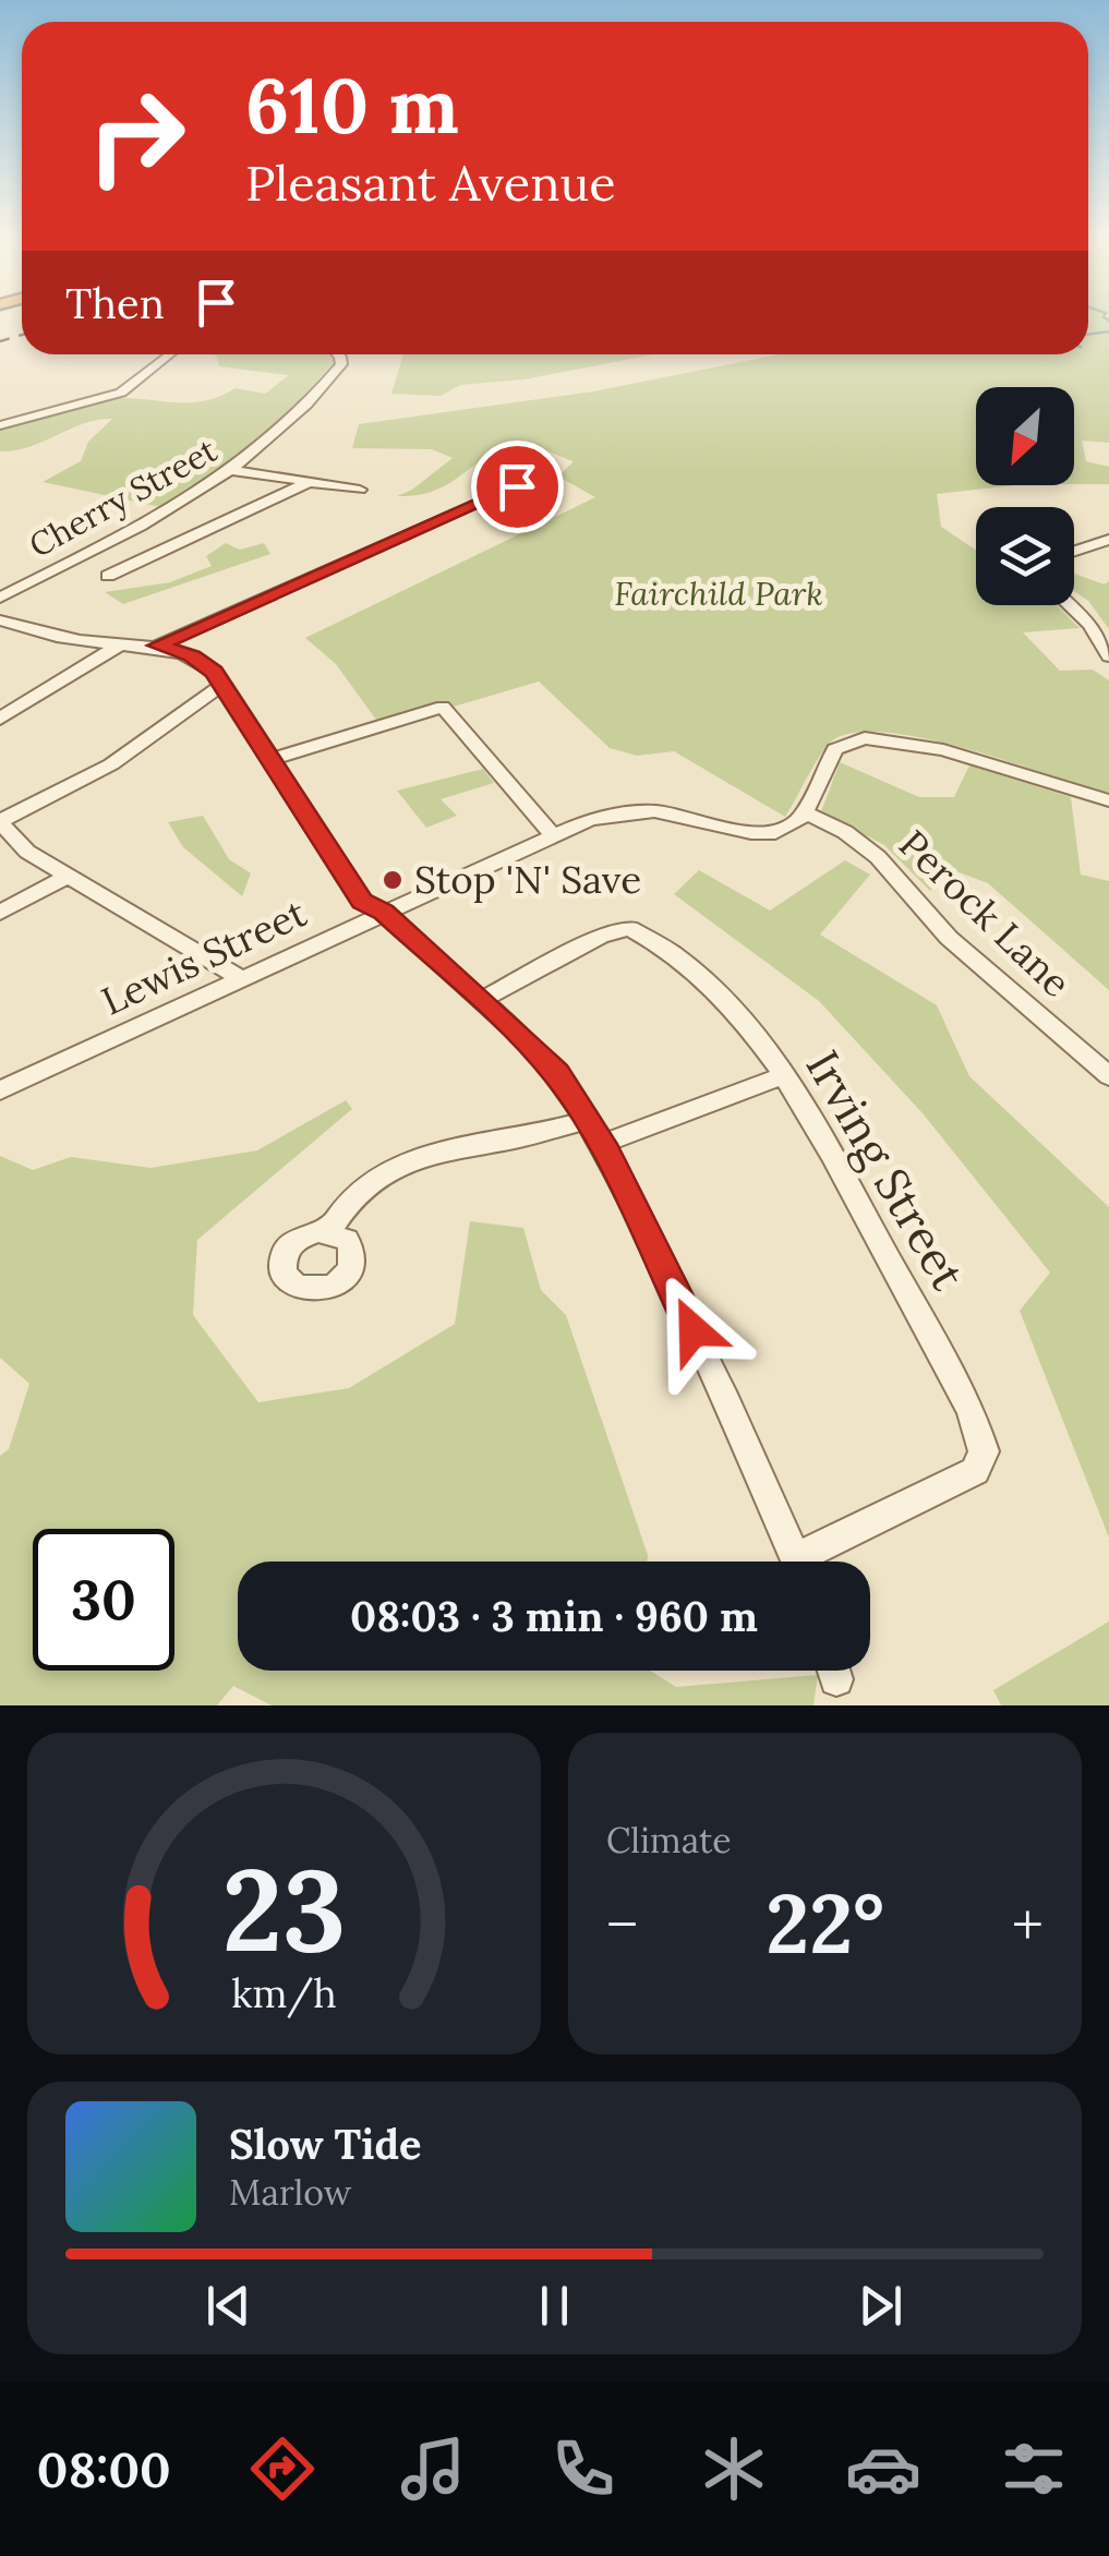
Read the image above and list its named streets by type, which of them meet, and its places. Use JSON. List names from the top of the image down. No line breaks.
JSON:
{"streets":{"street":["Cherry Street","Perock Lane","Lewis Street","Irving Street"]},"crossings":[["Perock Lane","Lewis Street"]],"parks":["Fairchild Park"],"places":["Stop 'N' Save"],"north":"bottom left","page":{"turn":["610 m","Pleasant Avenue"],"then":"Then","limit":"30","trip":"08:03 · 3 min · 960 m","tile":"Climate","heat":["−","22°","+"],"song":["Slow Tide","Marlow"],"tabs":"08:00","gauge":["23","km/h"]}}
